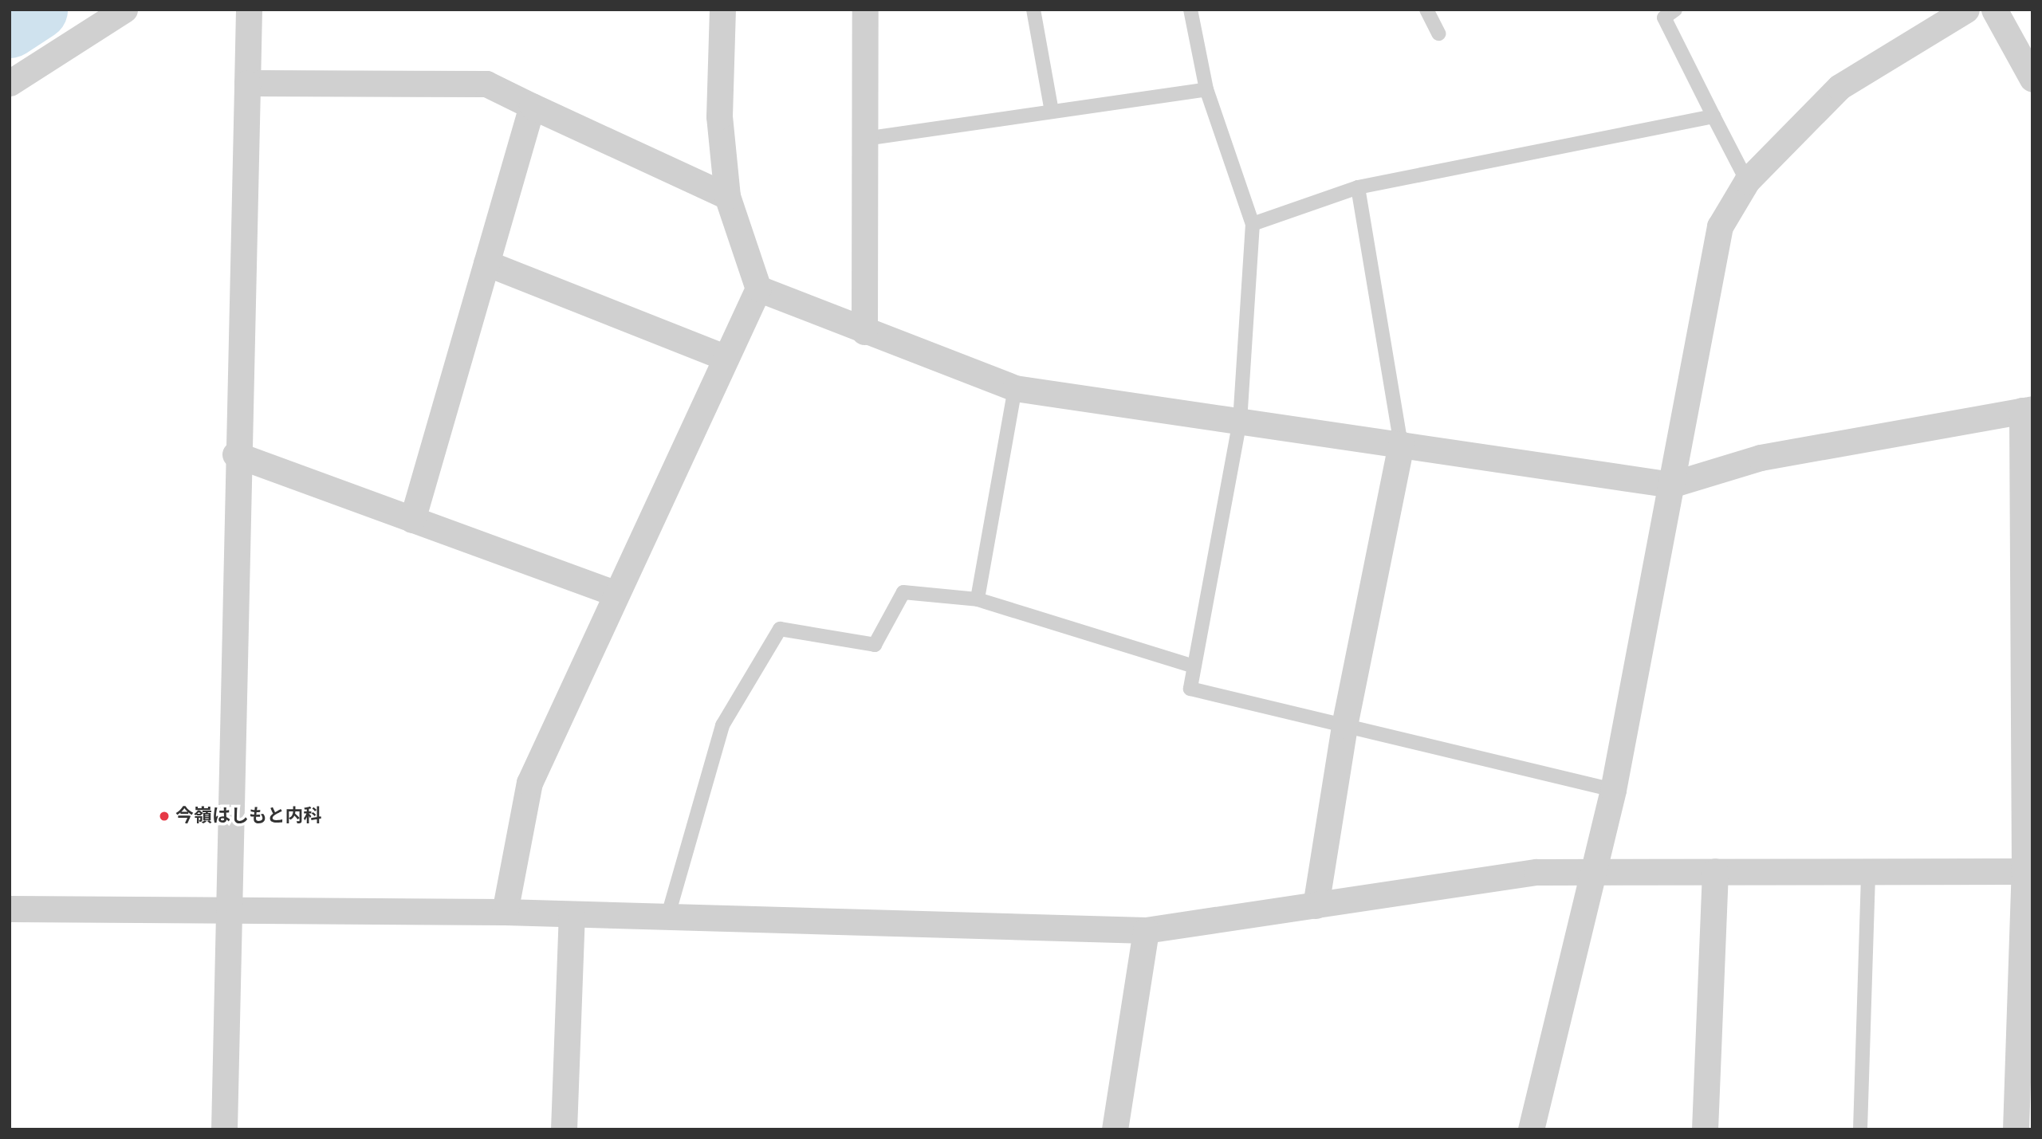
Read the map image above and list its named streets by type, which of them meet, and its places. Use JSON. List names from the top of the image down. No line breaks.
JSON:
{"places":["今嶺はしもと内科"]}
